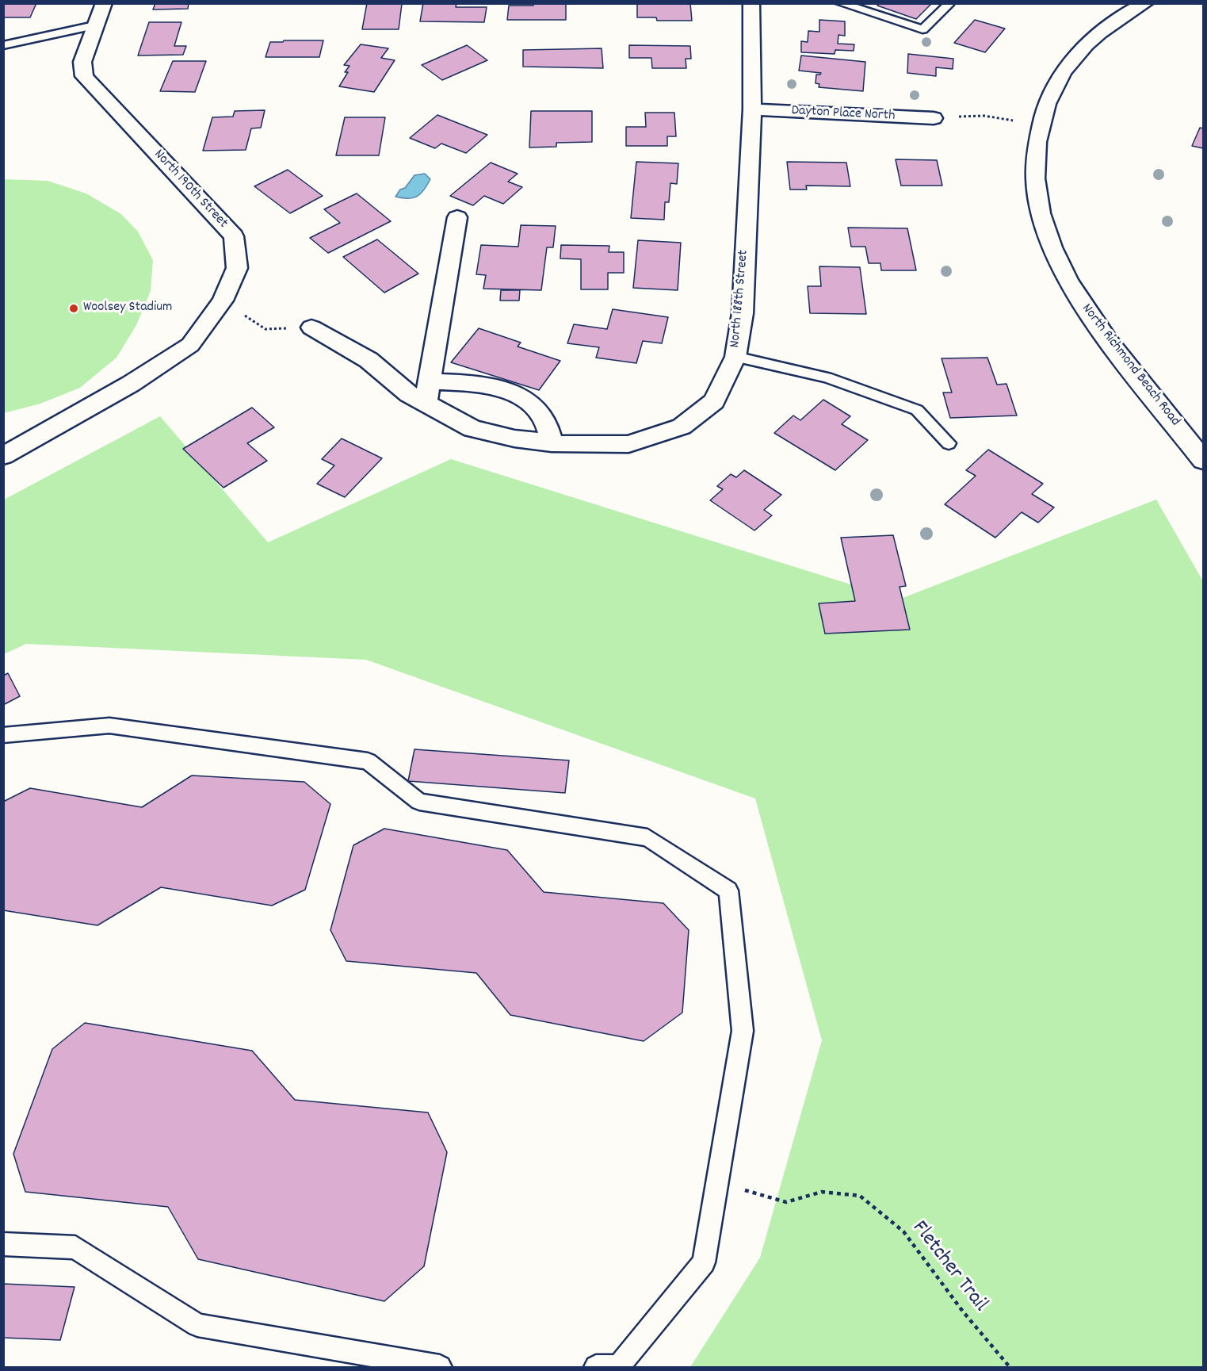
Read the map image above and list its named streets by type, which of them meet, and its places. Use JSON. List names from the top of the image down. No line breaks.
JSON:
{"streets":{"street":["Dayton Place North","North 190th Street","North 188th Street","North Richmond Beach Road"],"path":["Fletcher Trail"]},"crossings":[["Dayton Place North","North 188th Street"]],"places":["Woolsey Stadium"]}
